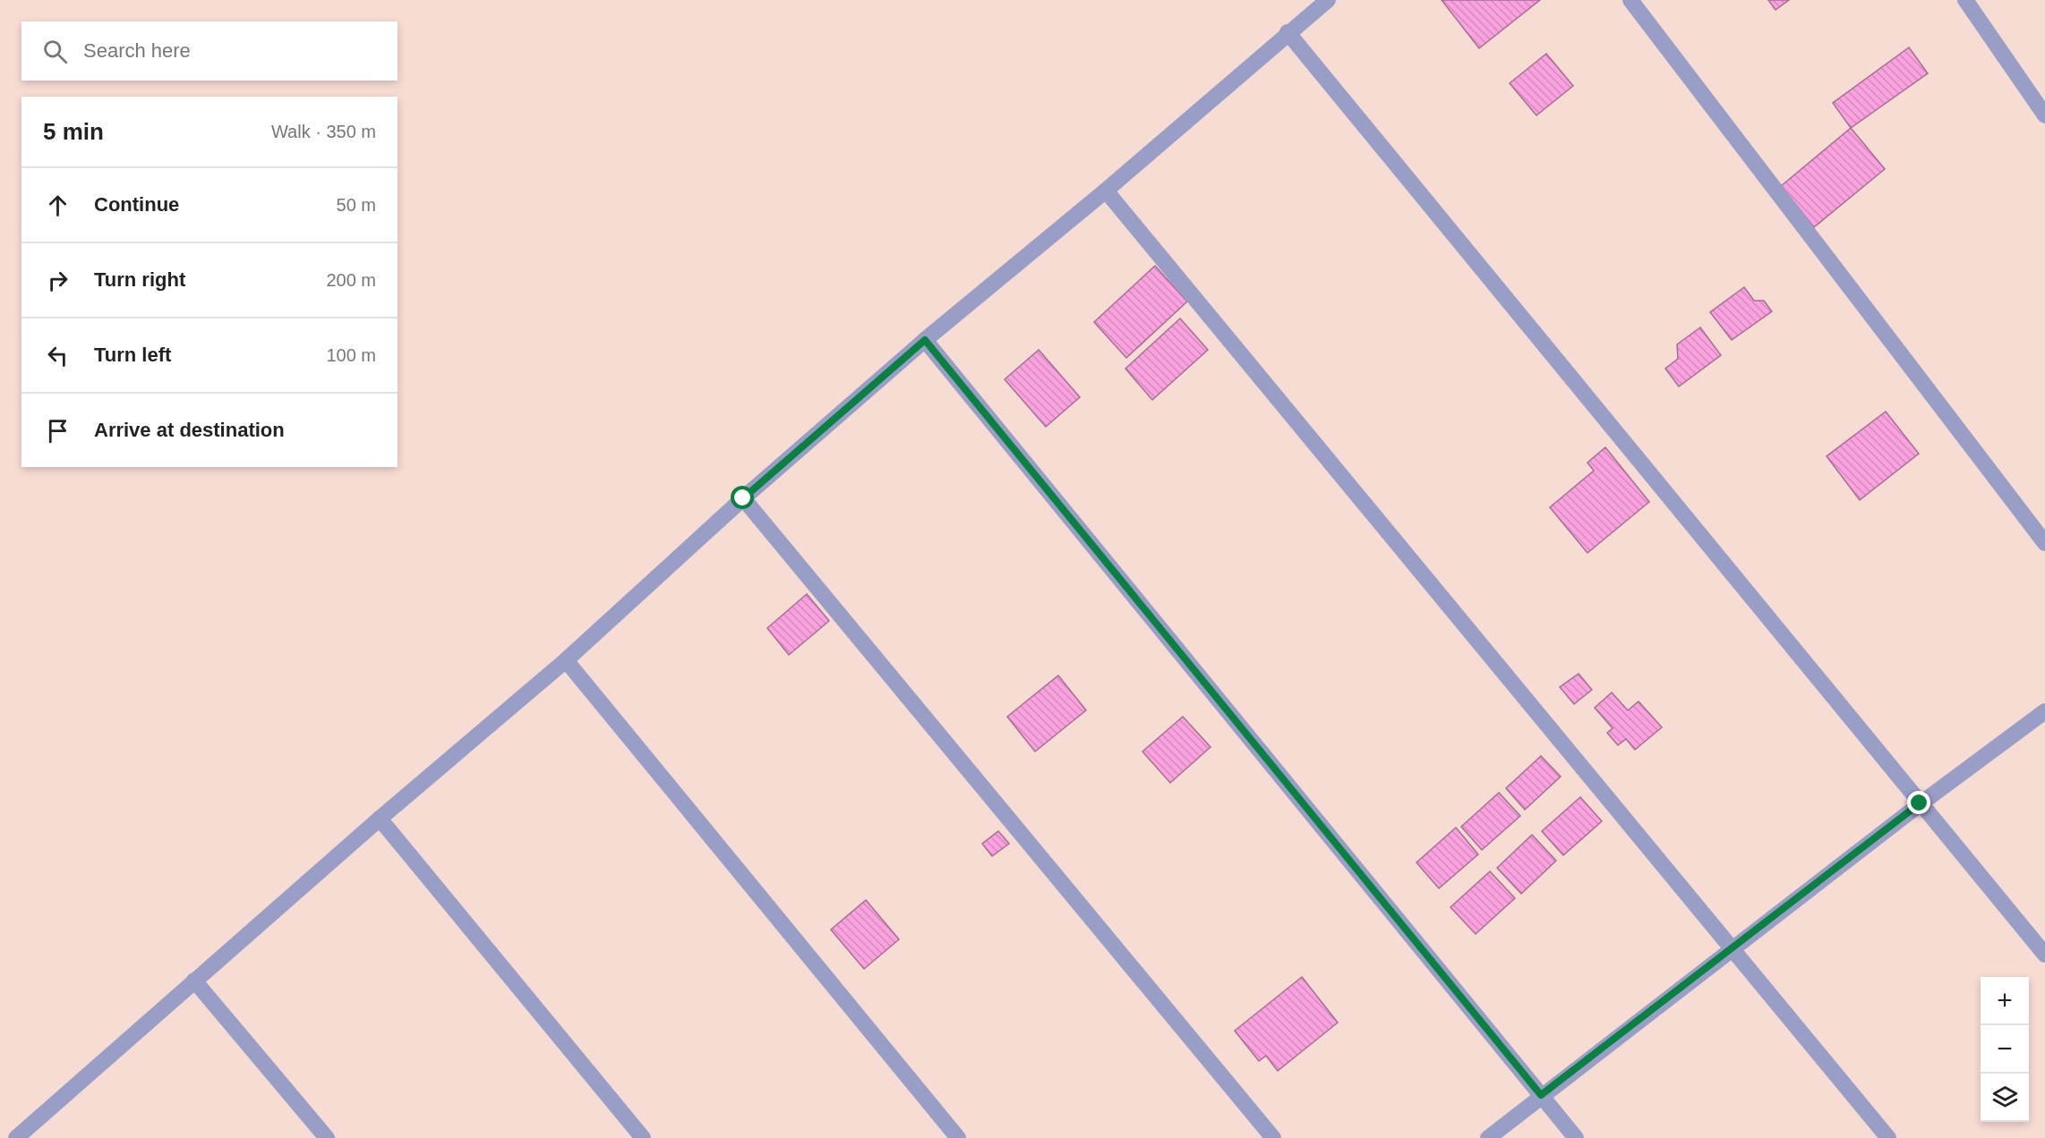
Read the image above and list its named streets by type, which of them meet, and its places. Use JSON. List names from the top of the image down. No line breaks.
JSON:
{"page":{"search":"Search here","heading":["5 min","Walk · 350 m"],"list":[["Continue","50 m"],["Turn right","200 m"],["Turn left","100 m"],"Arrive at destination"],"map_buttons":["+","−"]}}
